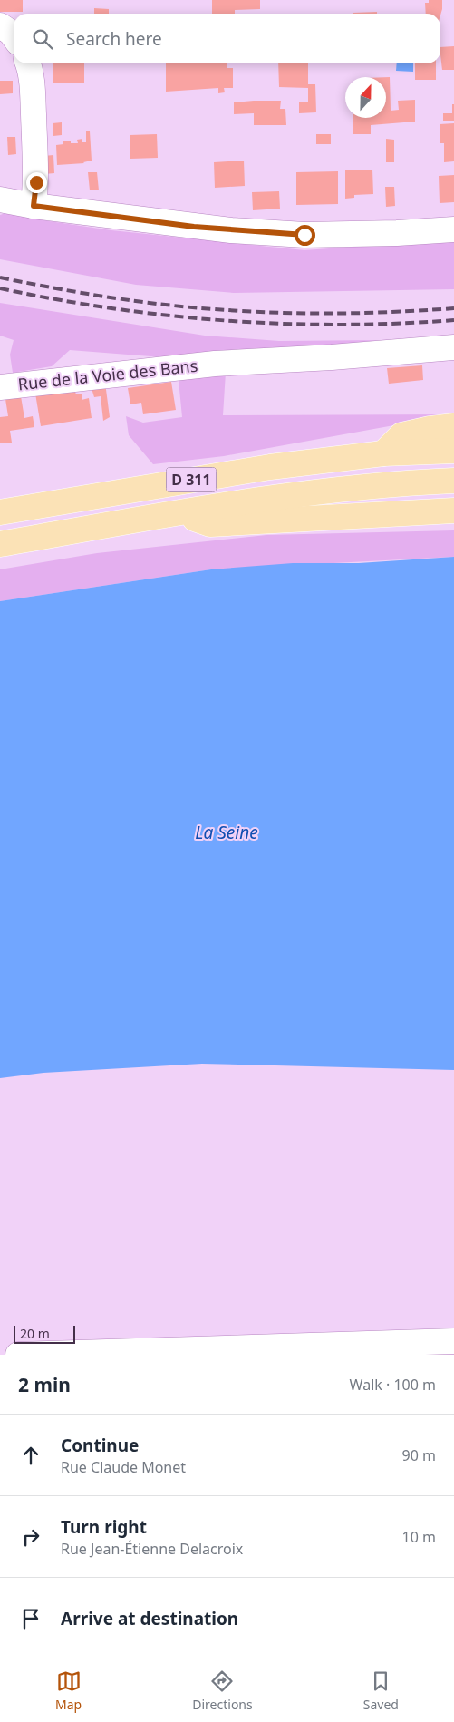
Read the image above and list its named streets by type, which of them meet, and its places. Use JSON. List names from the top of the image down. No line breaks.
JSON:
{"streets":{"main road":["D 311"],"street":["Rue de la Voie des Bans"]},"water":["La Seine"],"scale_bar":"20 m","north":"top","page":{"search":"Search here","scale":"20 m","heading":["2 min","Walk · 100 m"],"list":[["Continue","Rue Claude Monet","90 m"],["Turn right","Rue Jean-Étienne Delacroix","10 m"],"Arrive at destination"],"nav":["Map","Directions","Saved"]}}
